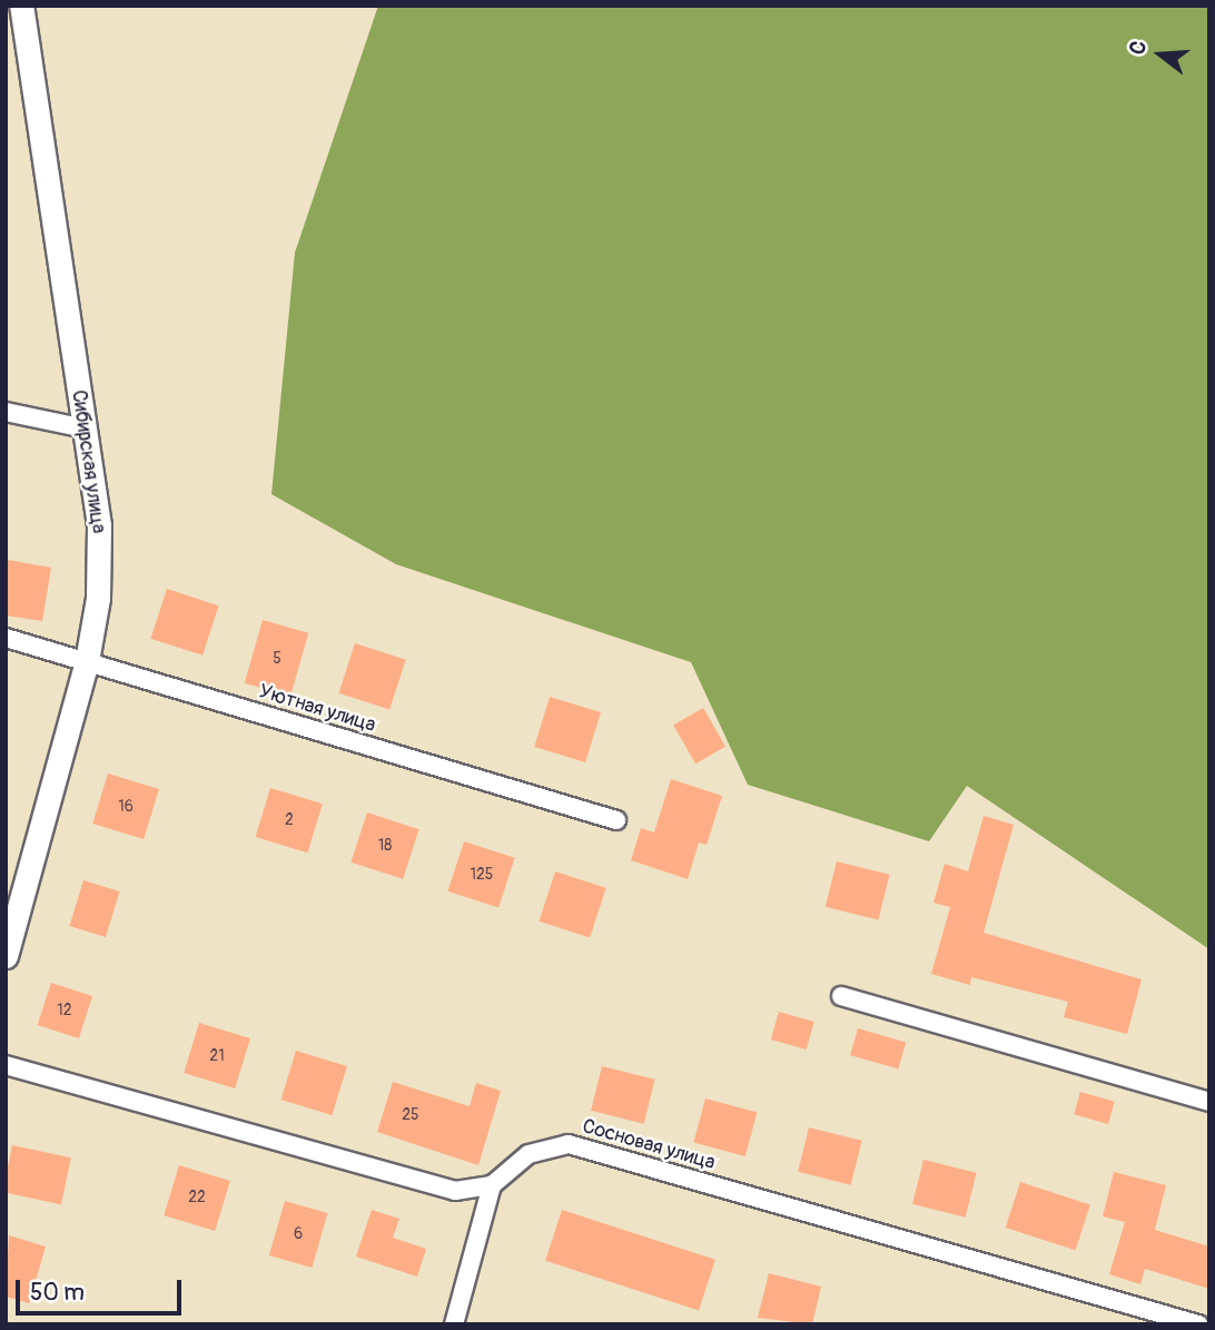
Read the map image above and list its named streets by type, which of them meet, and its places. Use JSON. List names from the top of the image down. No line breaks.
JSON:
{"streets":{"street":["Сибирская улица","Уютная улица","Сосновая улица"]},"crossings":[["Сибирская улица","Уютная улица"]],"house_numbers":["5","16","2","18","125","12","21","25","22","6"],"scale_bar":"50 m","north":"left"}
